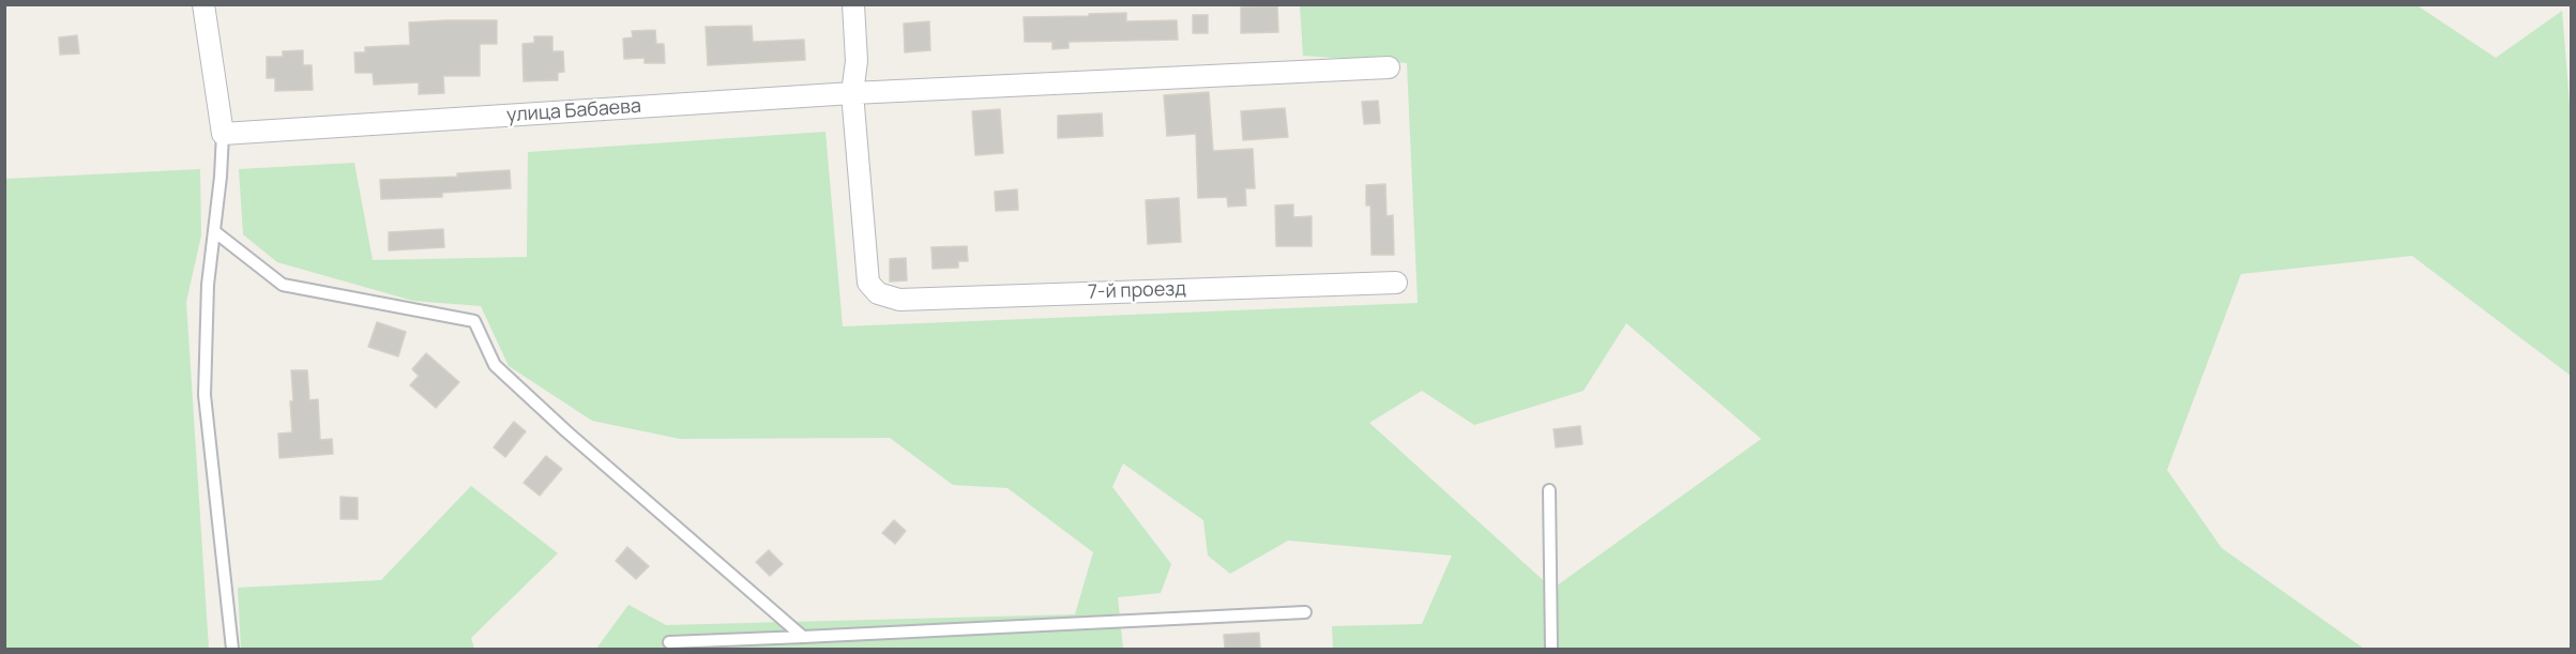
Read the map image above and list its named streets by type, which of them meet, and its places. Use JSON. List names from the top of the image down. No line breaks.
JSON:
{"streets":{"street":["улица Бабаева","7-й проезд"]},"crossings":[["улица Бабаева","7-й проезд"]]}
